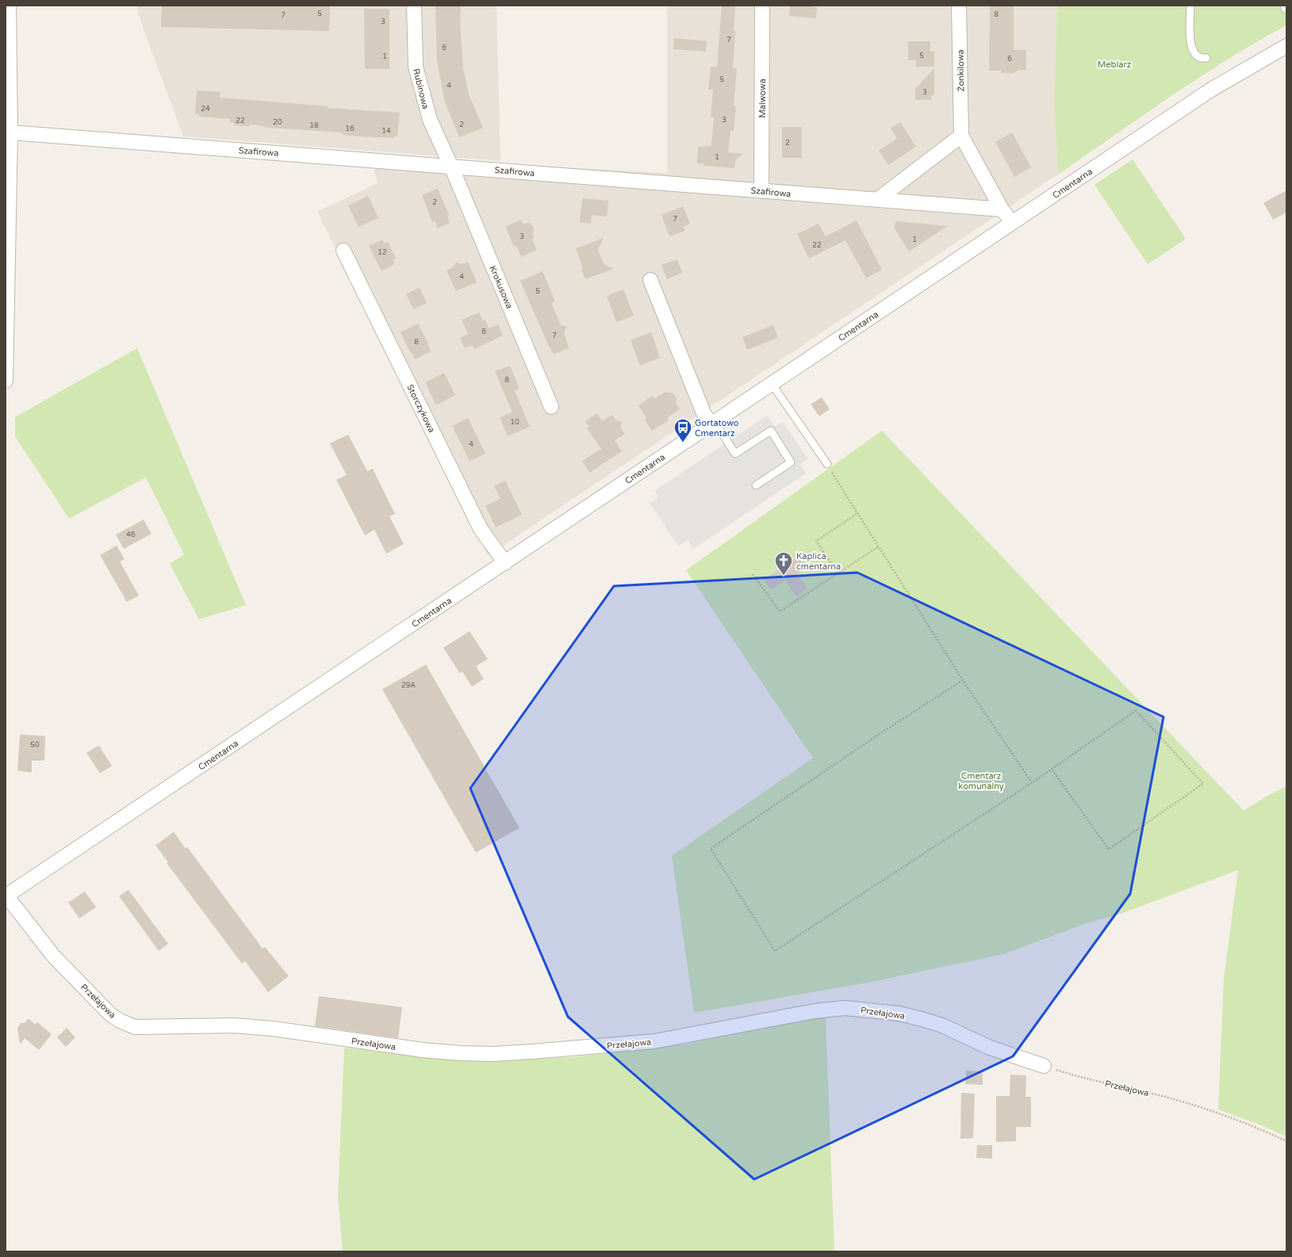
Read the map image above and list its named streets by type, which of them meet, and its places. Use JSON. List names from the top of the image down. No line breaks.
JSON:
{"streets":{"street":["Żonkilowa","Rubinowa","Malwowa","Szafirowa","Cmentarna","Krokusowa","Storczykowa","Przełajowa"]},"crossings":[["Żonkilowa","Szafirowa"],["Rubinowa","Szafirowa"],["Rubinowa","Krokusowa"],["Malwowa","Szafirowa"],["Szafirowa","Krokusowa"],["Cmentarna","Storczykowa"],["Cmentarna","Przełajowa"]],"parks":["Meblarz","Cmentarz komunalny"],"places":{"bus stop":["Gortatowo Cmentarz"],"church":["Kaplica cmentarna"]},"house_numbers":["5","8","7","3","7","6","5","1","6","5","4","3","24","3","22","20","2","18","16","14","2","1","2","7","3","1","22","12","4","5","6","7","8","8","10","4","46","29A","50"]}
